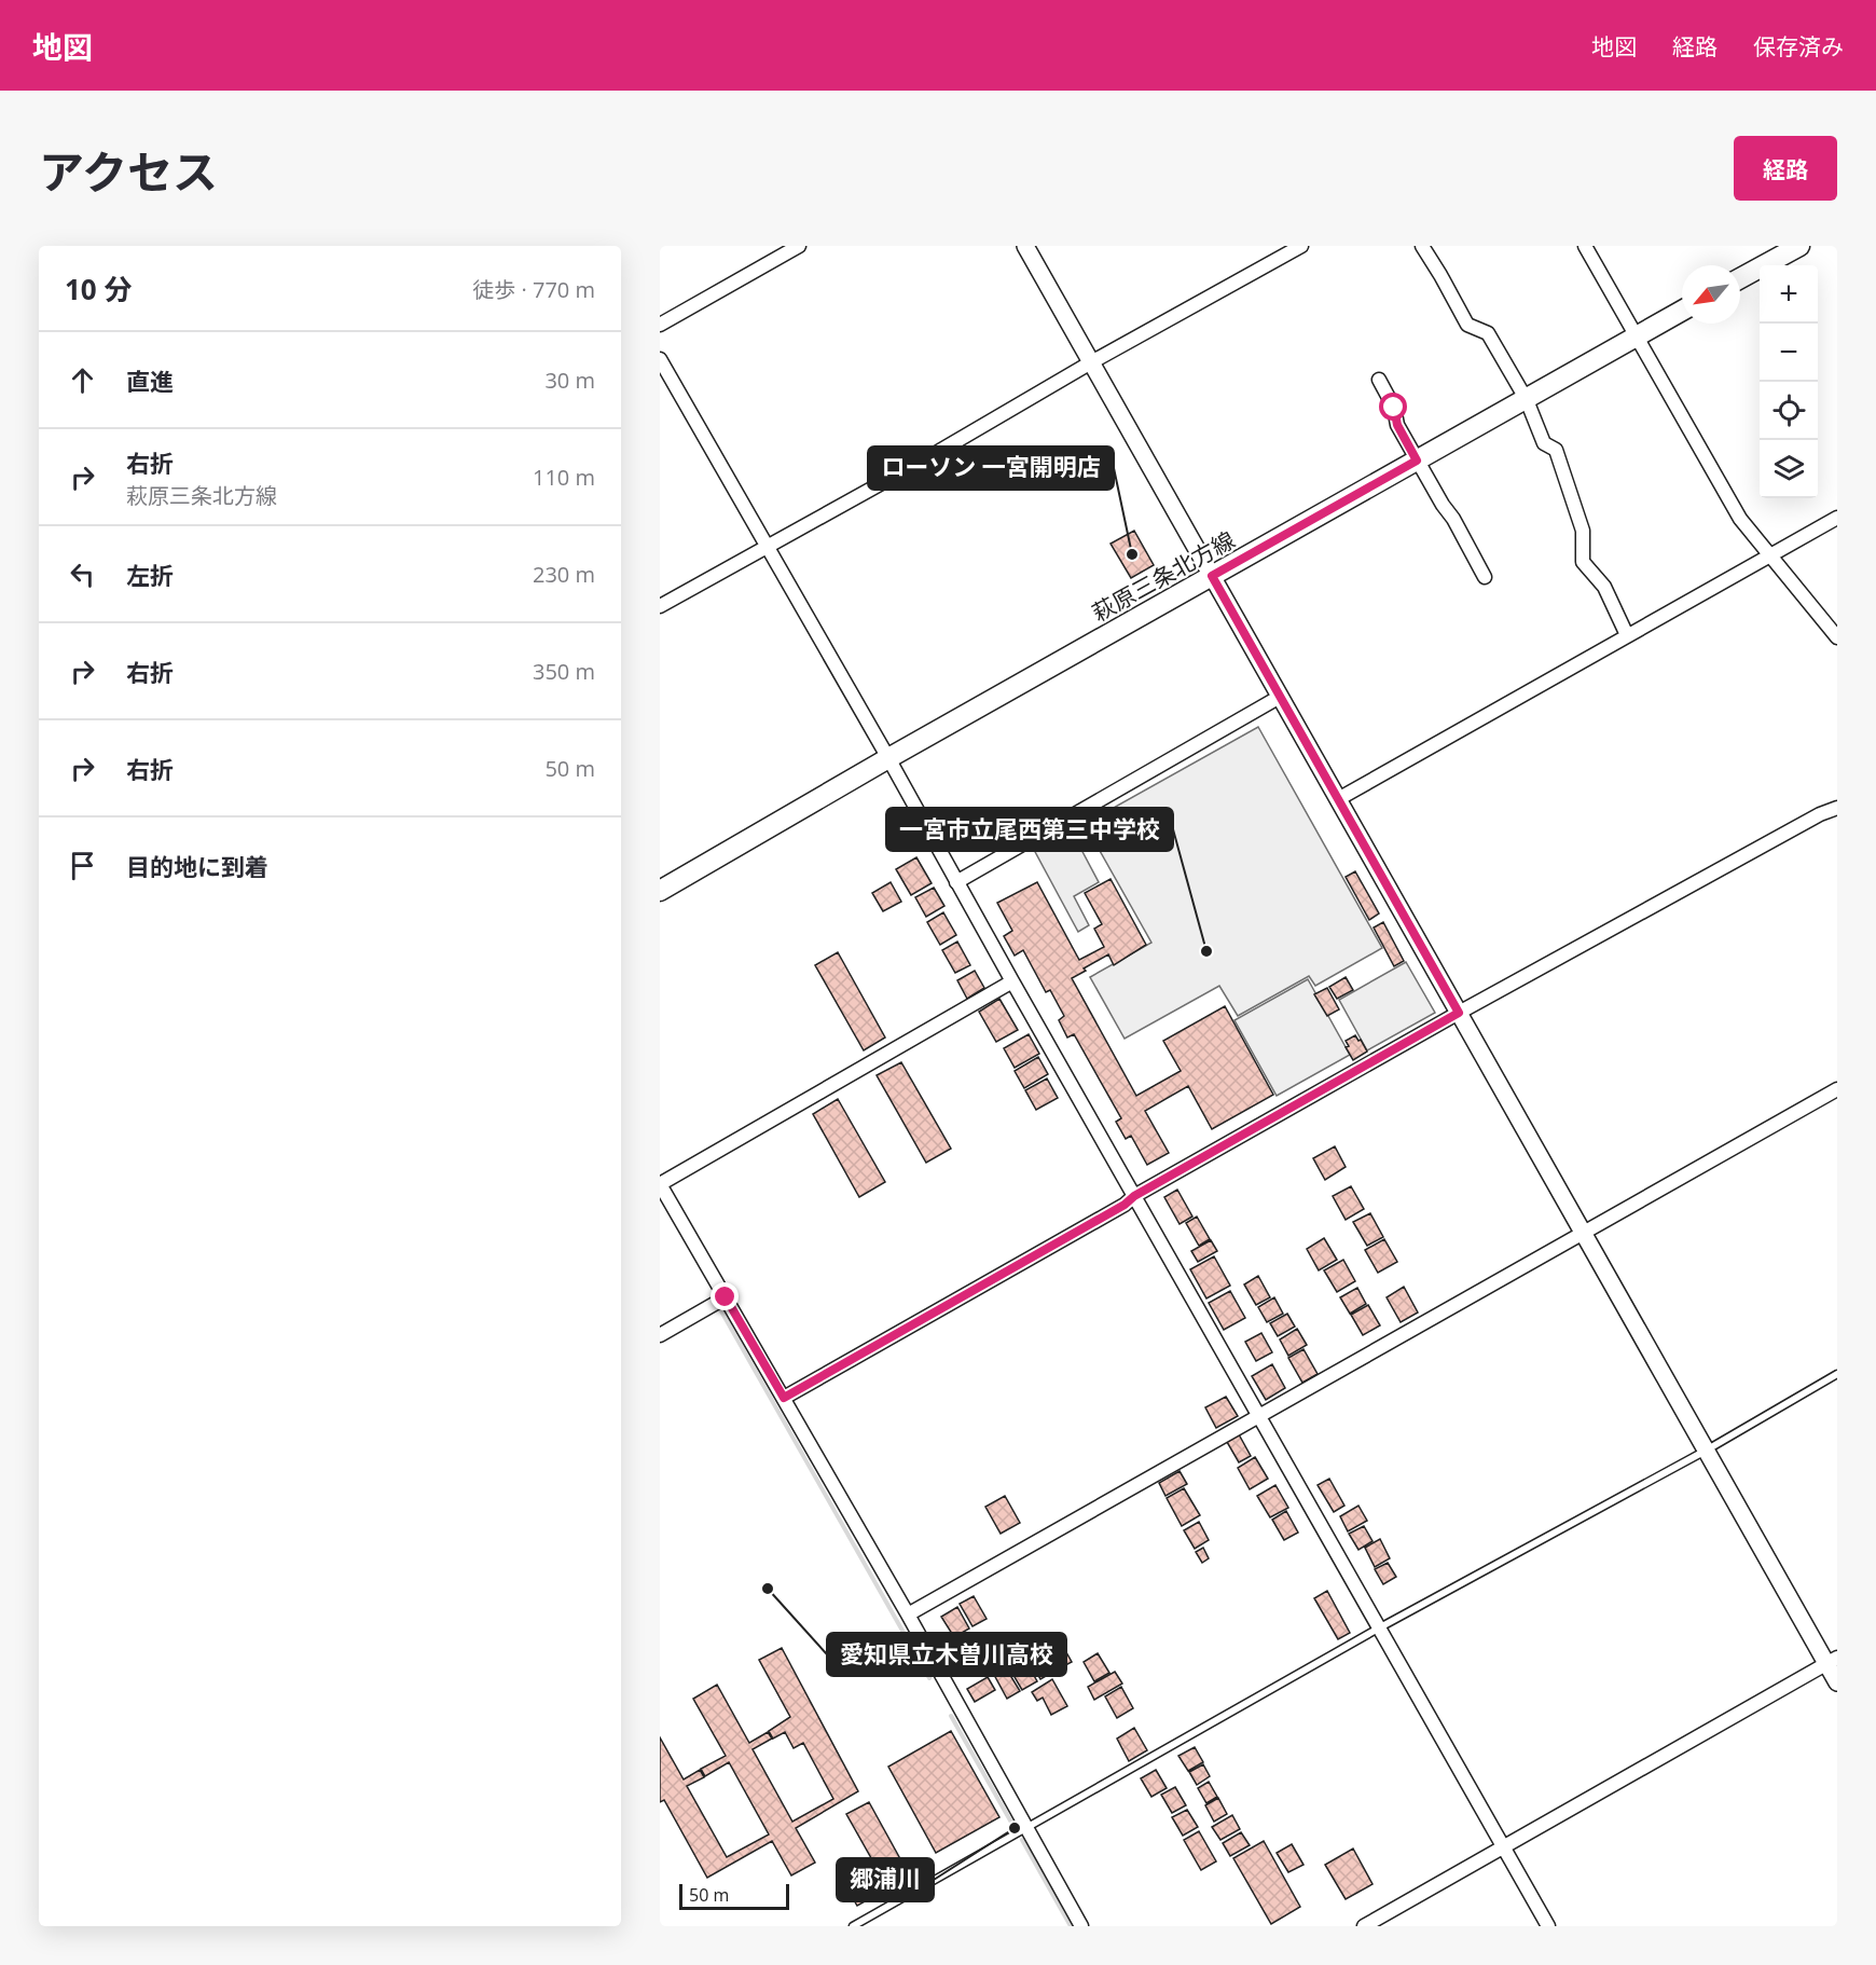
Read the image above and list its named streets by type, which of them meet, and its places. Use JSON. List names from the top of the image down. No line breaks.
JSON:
{"streets":{"main road":["萩原三条北方線"]},"places":["ローソン 一宮開明店","一宮市立尾西第三中学校","愛知県立木曽川高校","郷浦川"],"scale_bar":"50 m","north":"bottom left","page":{"header":"地図","nav":["地図","経路","保存済み"],"title":"アクセス","buttons":"経路","heading":["10 分","徒歩 · 770 m"],"map_buttons":["+","−"],"list":[["直進","30 m"],["右折","萩原三条北方線","110 m"],["左折","230 m"],["右折","350 m"],["右折","50 m"],"目的地に到着"],"scale":"50 m"}}
